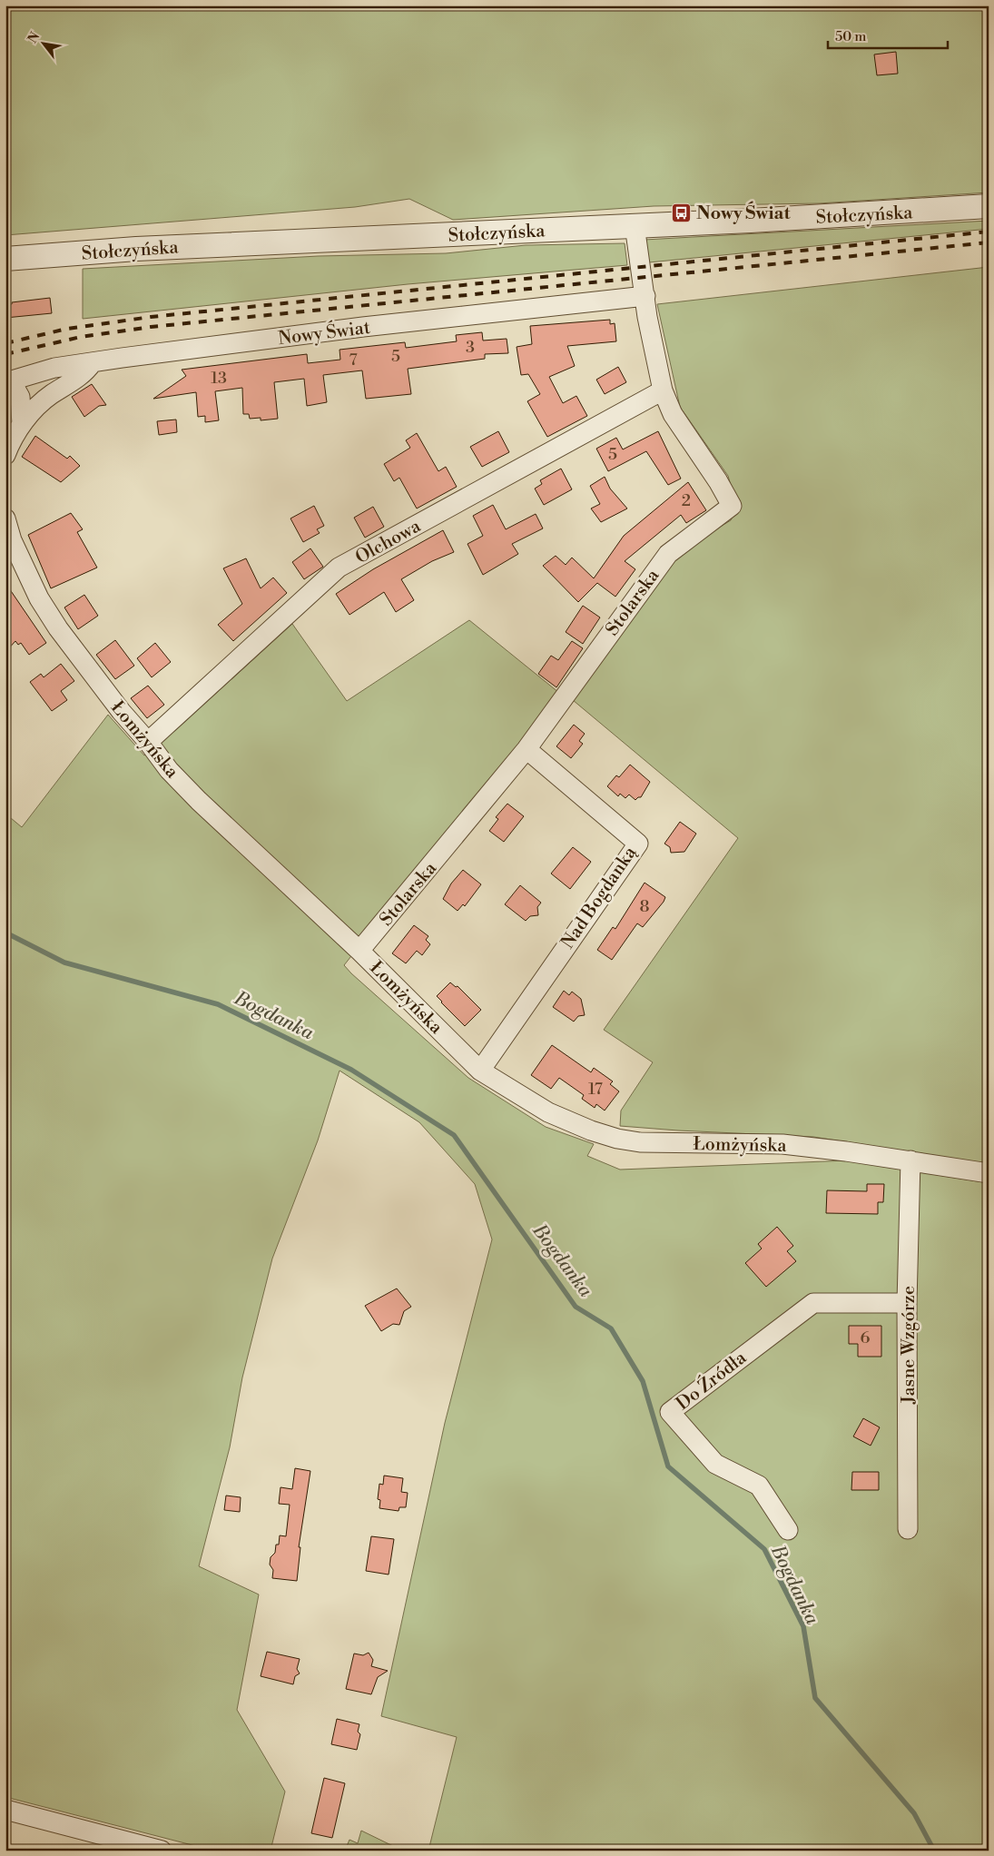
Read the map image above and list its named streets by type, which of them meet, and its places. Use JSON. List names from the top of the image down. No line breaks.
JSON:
{"streets":{"street":["Stołczyńska","Nowy Świat","Olchowa","Stolarska","Łomżyńska","Nad Bogdanką","Jasne Wzgórze","Do Źródła"]},"crossings":[["Stołczyńska","Stolarska"],["Nowy Świat","Stolarska"],["Olchowa","Stolarska"],["Olchowa","Łomżyńska"],["Stolarska","Łomżyńska"],["Stolarska","Nad Bogdanką"],["Łomżyńska","Nad Bogdanką"],["Łomżyńska","Jasne Wzgórze"],["Jasne Wzgórze","Do Źródła"]],"water":["Bogdanka"],"places":{"bus stop":["Nowy Świat"]},"house_numbers":["3","5","7","13","5","2","8","17","6"],"scale_bar":"50 m","north":"top left"}
